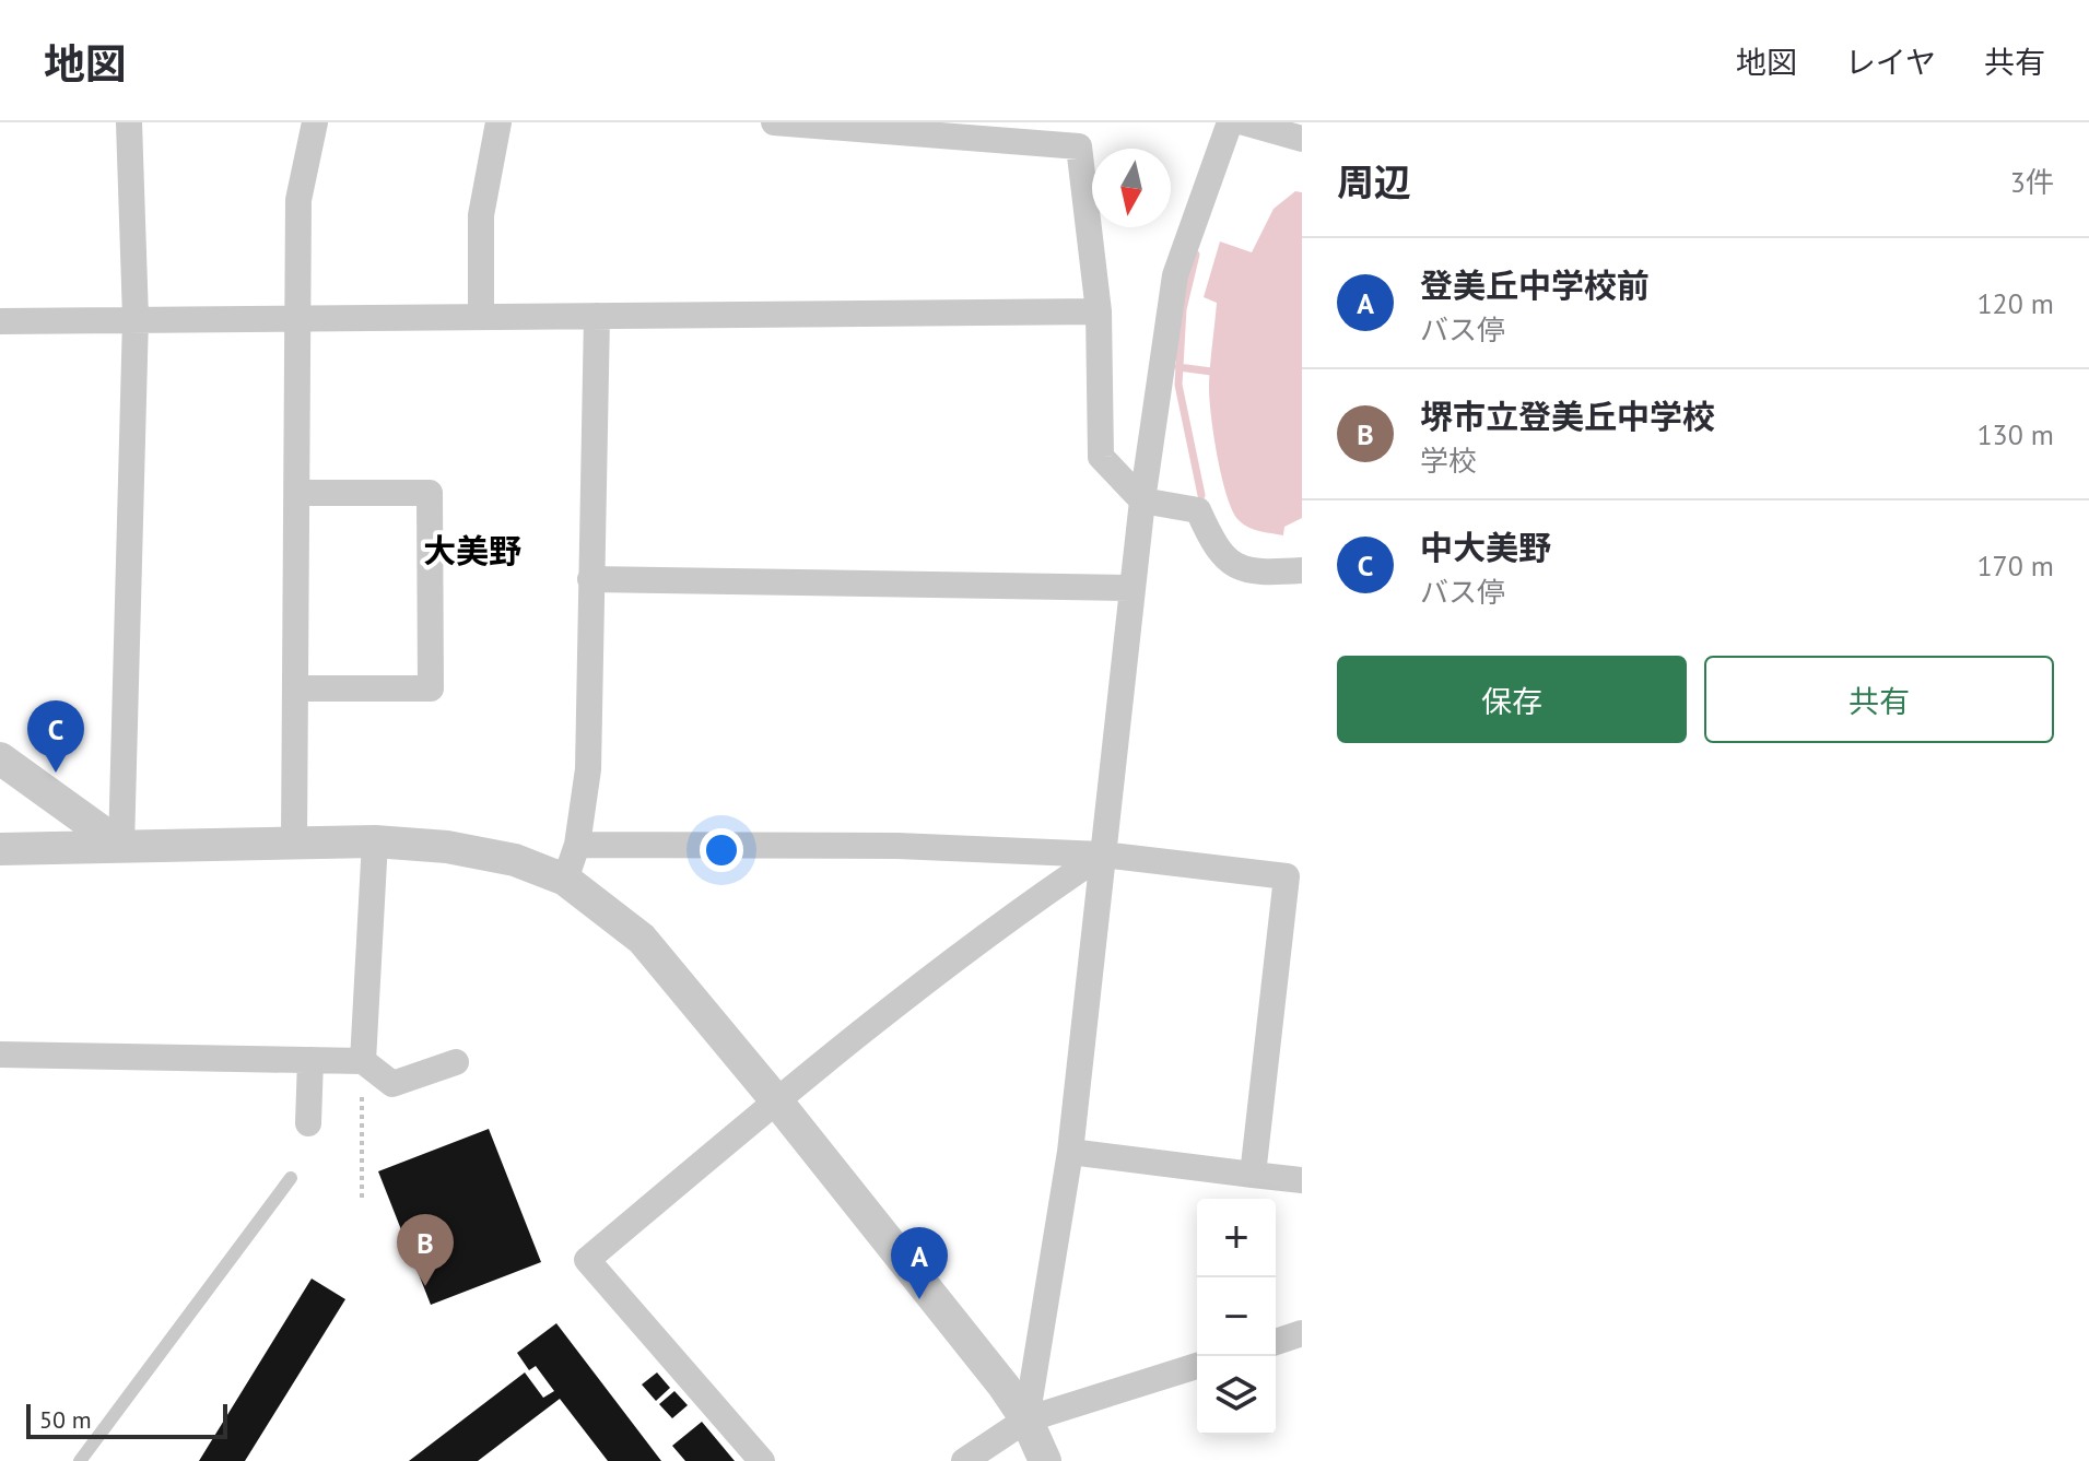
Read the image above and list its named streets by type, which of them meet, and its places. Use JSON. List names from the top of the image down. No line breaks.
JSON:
{"districts":["大美野"],"scale_bar":"50 m","north":"bottom","page":{"header":"地図","nav":["地図","レイヤ","共有"],"heading":["周辺","3件"],"list":[{"mark":"A","name":"登美丘中学校前","note":"バス停","value":"120 m"},{"mark":"B","name":"堺市立登美丘中学校","note":"学校","value":"130 m"},{"mark":"C","name":"中大美野","note":"バス停","value":"170 m"}],"buttons":["保存","共有"],"pins":["C","B","A"],"map_buttons":["+","−"],"scale":"50 m"}}
